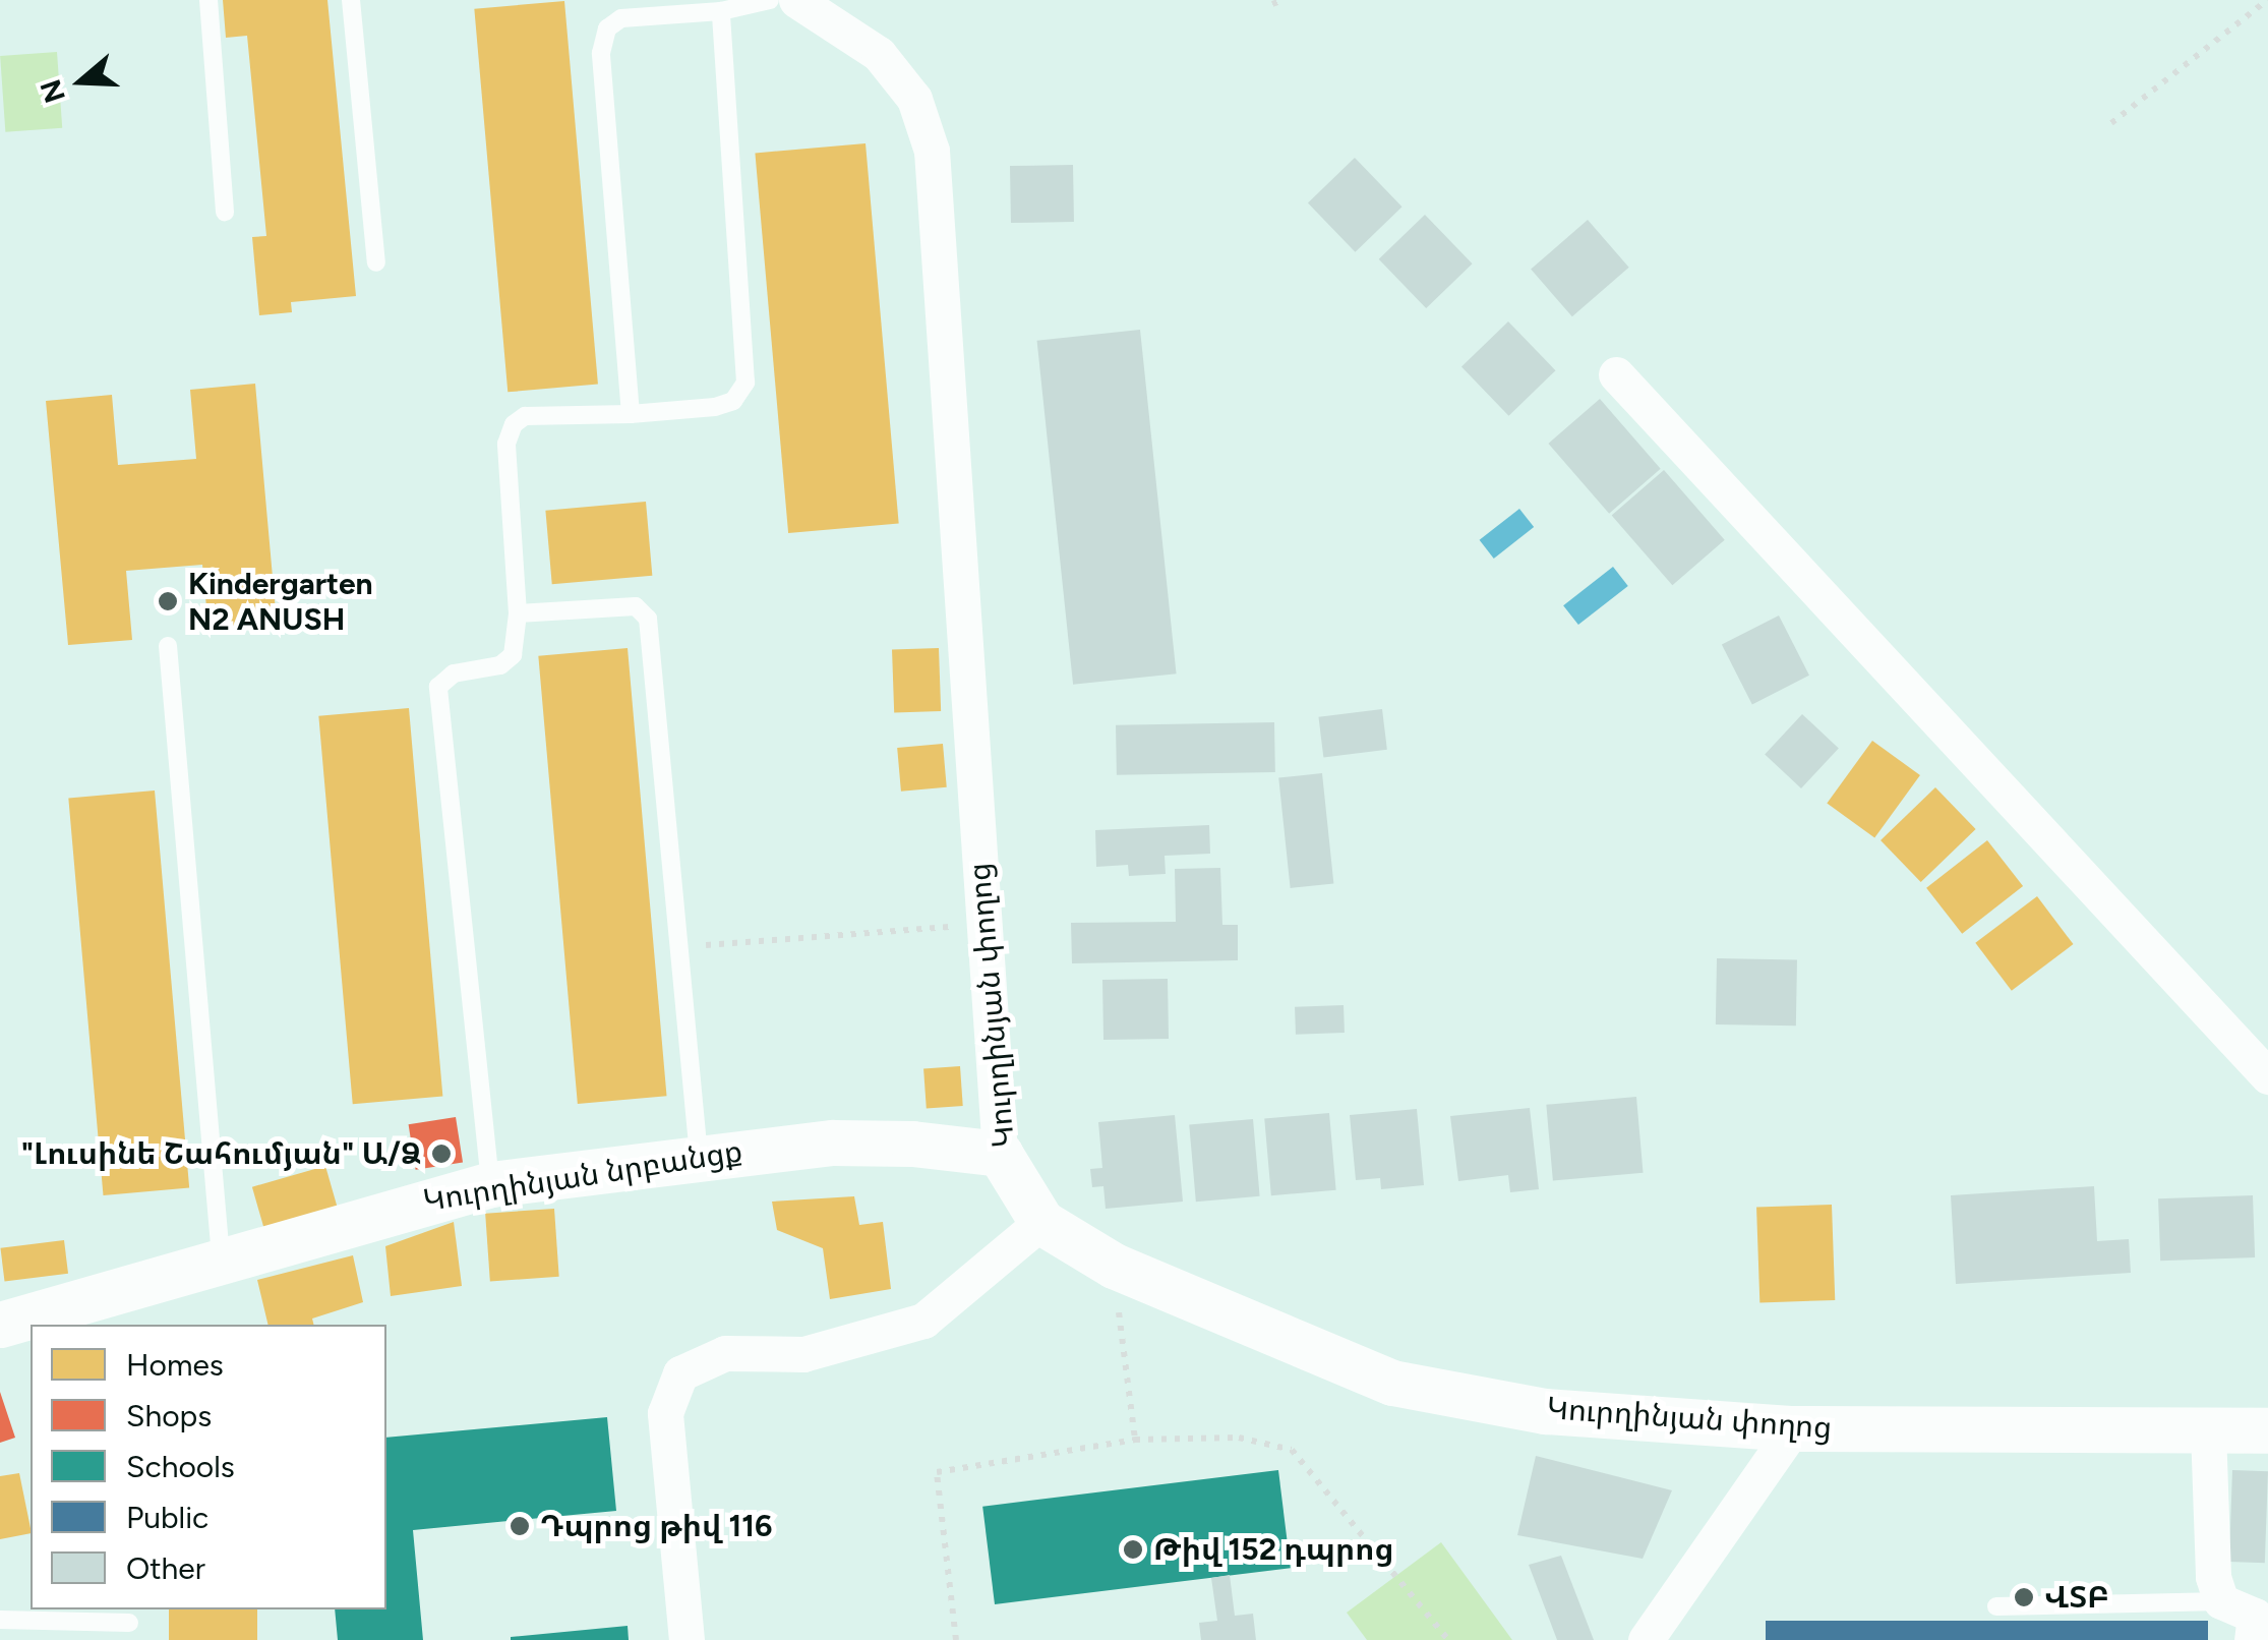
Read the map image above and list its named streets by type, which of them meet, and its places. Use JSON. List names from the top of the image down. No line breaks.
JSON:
{"streets":{"street":["Կուրղինյան փողոց","Կուրղինյան նրբանցք"]},"crossings":[["Կուրղինյան փողոց","Կուրղինյան նրբանցք"]],"places":["Kindergarten N2 ANUSH","\"Լուսինե Շահումյան\" Ա/Ձ","Դպրոց թիվ 116","Թիվ 152 դպրոց","ՎՏԲ"],"legend":["Homes","Shops","Schools","Public","Other"],"north":"left"}
